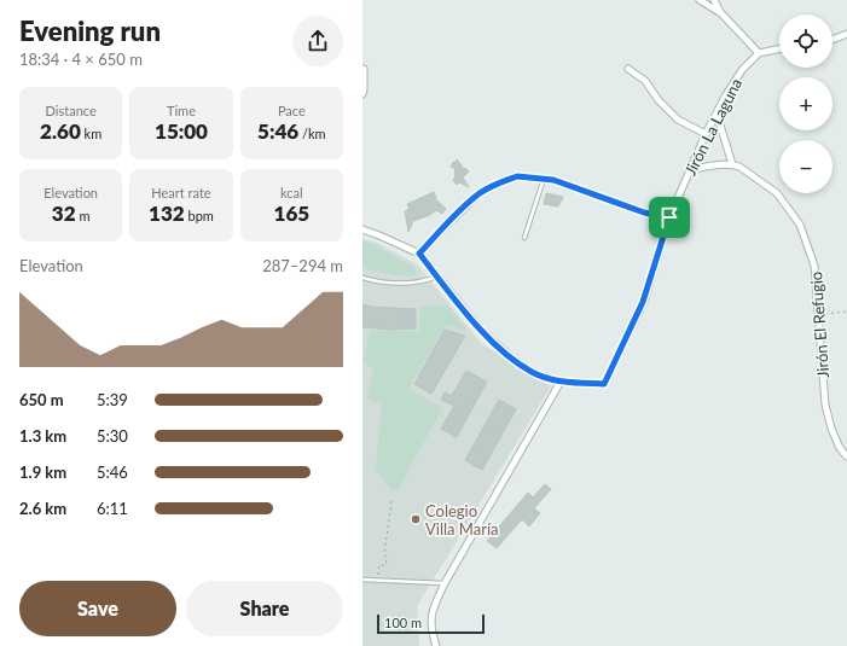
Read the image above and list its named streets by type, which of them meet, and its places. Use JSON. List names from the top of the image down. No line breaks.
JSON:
{"streets":{"street":["Jirón La Laguna","Jirón El Refugio"]},"places":["Colegio Villa María"],"scale_bar":"100 m","page":{"heading":["Evening run","18:34 · 4 × 650 m"],"map_buttons":["+","−"],"stats":[["Distance","2.60 km"],["Time","15:00"],["Pace","5:46 /km"],["Elevation","32 m"],["Heart rate","132 bpm"],["kcal","165"]],"chart":["Elevation","287–294 m"],"list":[{"name":"650 m","note":"5:39"},{"name":"1.3 km","note":"5:30"},{"name":"1.9 km","note":"5:46"},{"name":"2.6 km","note":"6:11"}],"buttons":["Save","Share"],"scale":"100 m"}}
